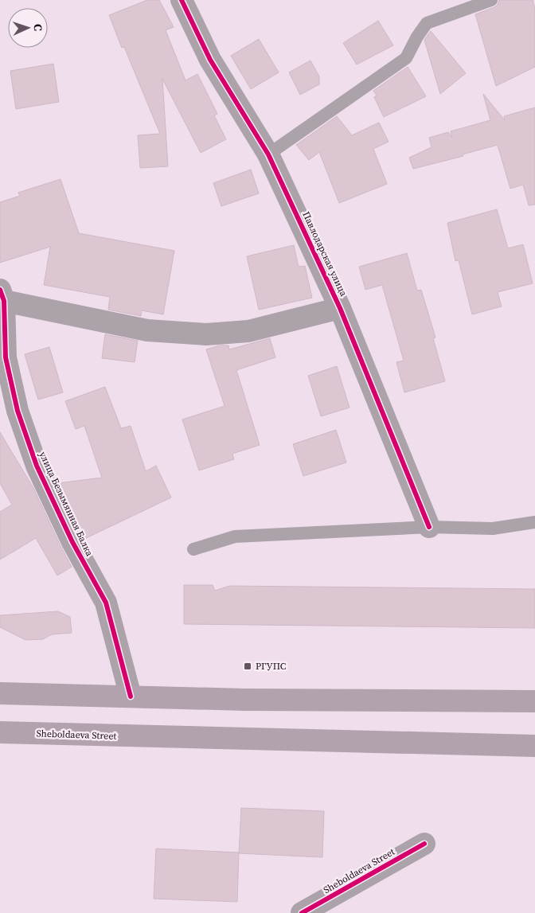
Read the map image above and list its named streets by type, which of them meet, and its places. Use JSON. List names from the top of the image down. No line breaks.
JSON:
{"streets":{"main road":["Sheboldaeva Street"],"street":["Павлодарская улица","улица Безымянная Балка"]},"crossings":[["Павлодарская улица","улица Безымянная Балка"]],"places":{"transit":["РГУПС"]},"north":"right"}
